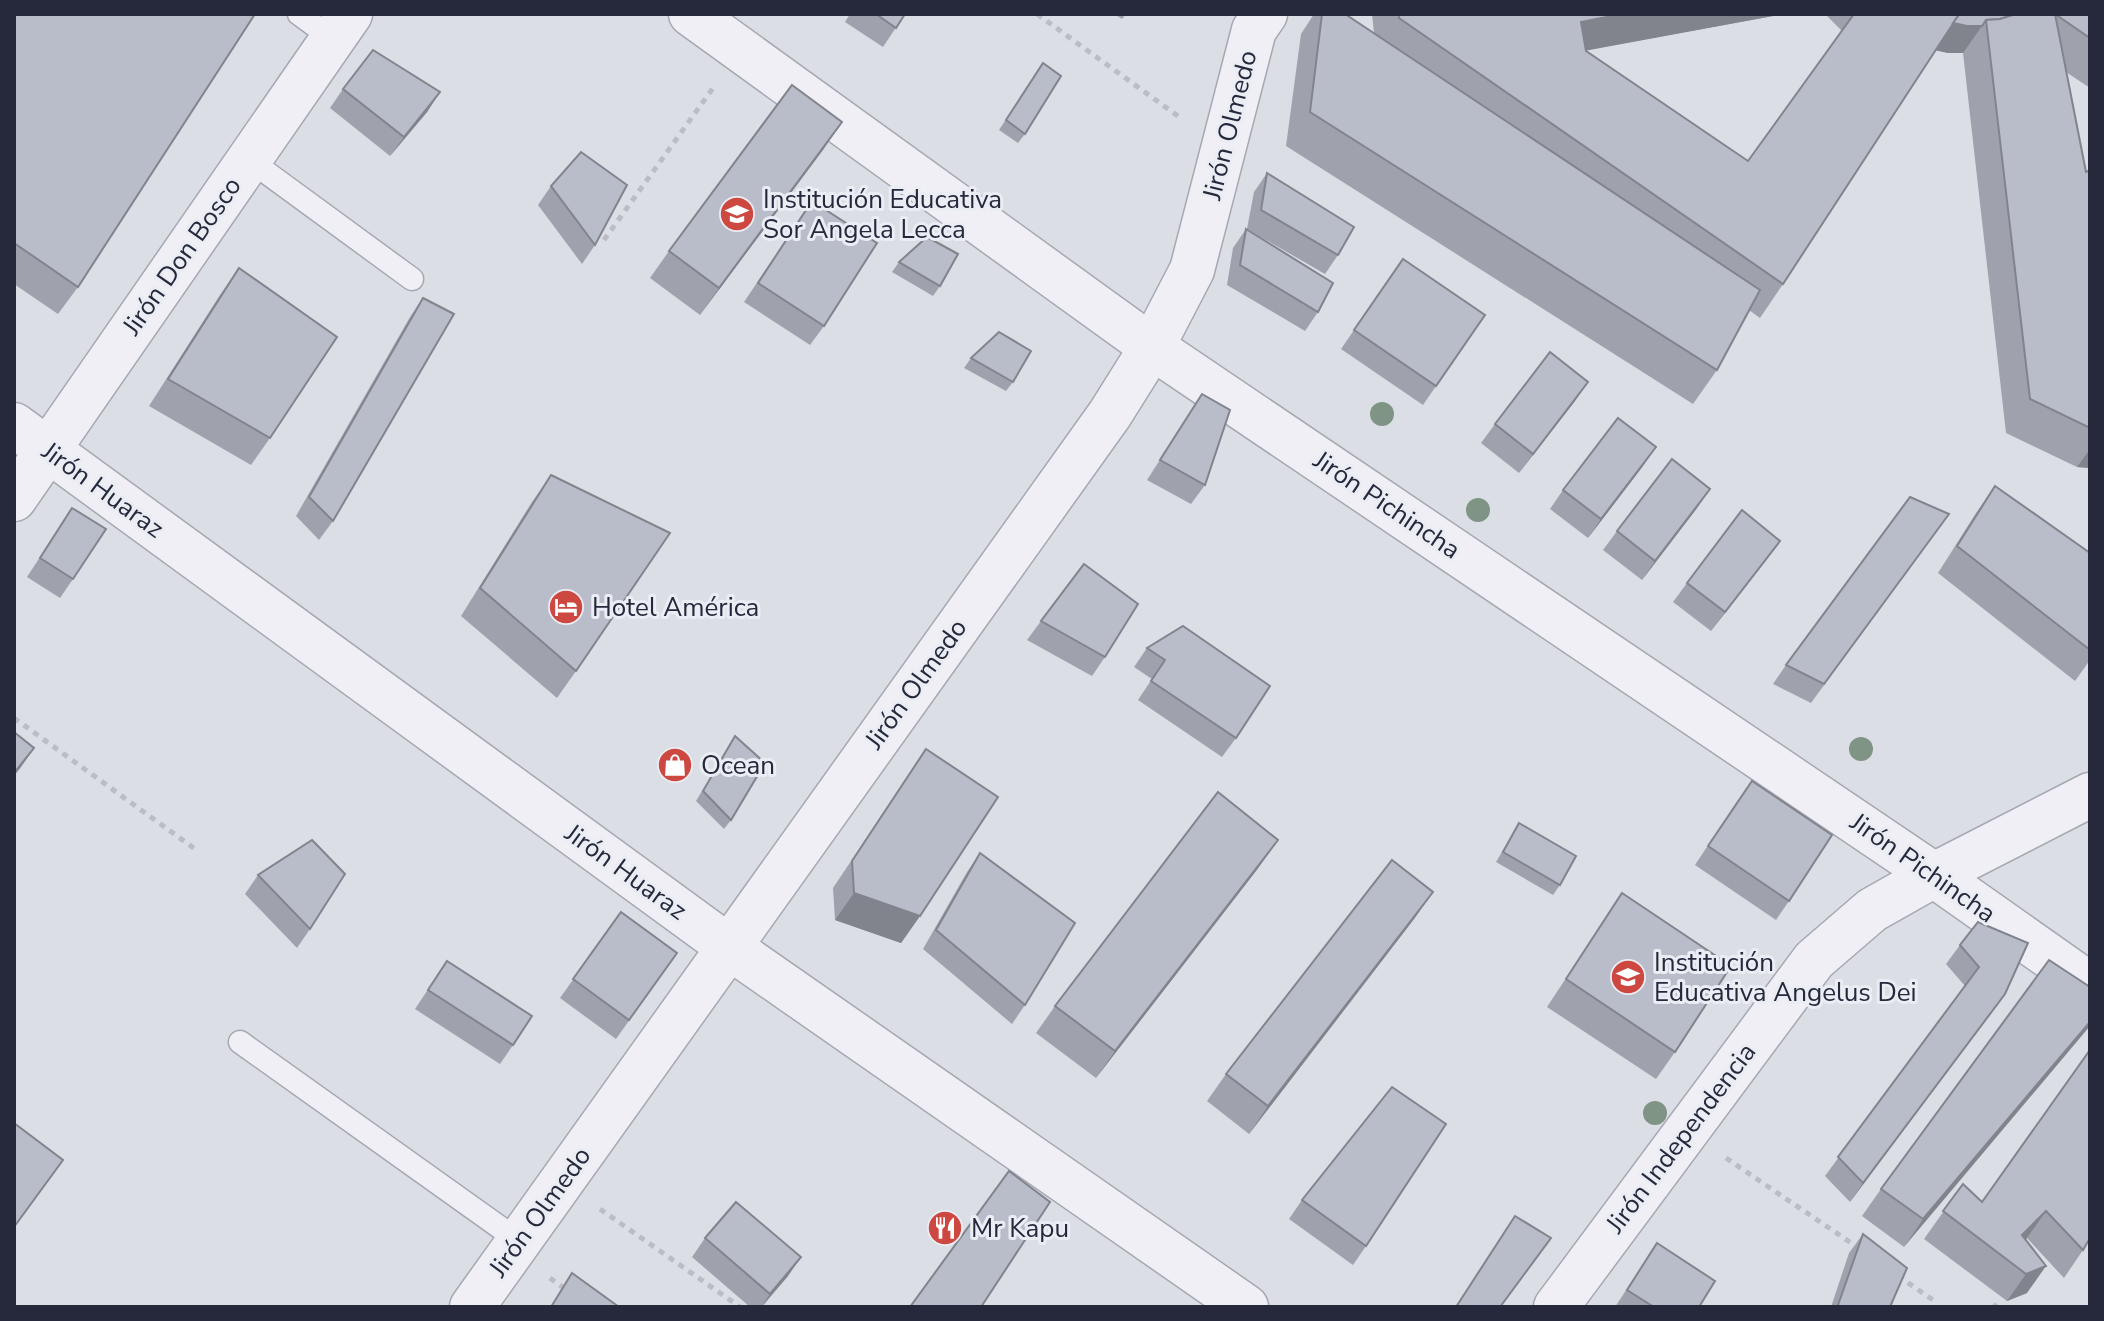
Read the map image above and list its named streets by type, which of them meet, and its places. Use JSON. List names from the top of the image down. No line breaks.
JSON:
{"streets":{"street":["Jirón Olmedo","Jirón Don Bosco","Jirón Huaraz","Jirón Pichincha","Jirón Independencia"]},"crossings":[["Jirón Olmedo","Jirón Huaraz"],["Jirón Olmedo","Jirón Pichincha"],["Jirón Don Bosco","Jirón Huaraz"],["Jirón Pichincha","Jirón Independencia"]],"places":{"school or university":["Institución Educativa Sor Angela Lecca","Institución Educativa Angelus Dei"],"hotel":["Hotel América"],"shop":["Ocean"],"restaurant":["Mr Kapu"]}}
